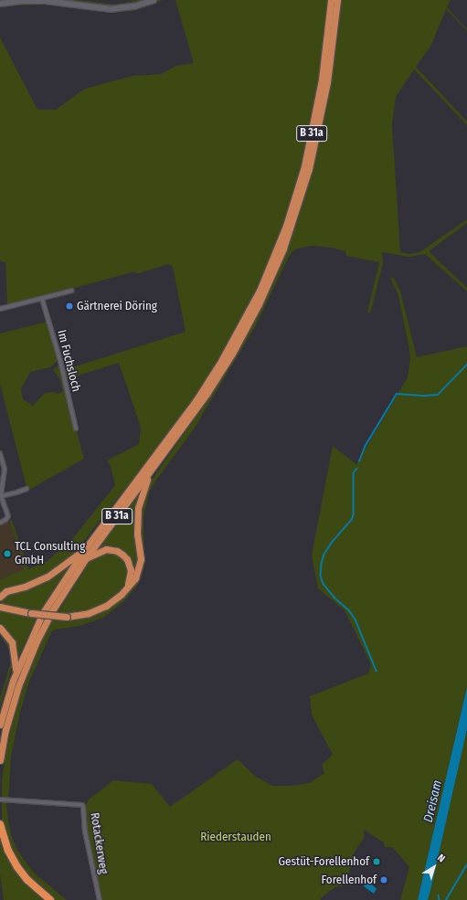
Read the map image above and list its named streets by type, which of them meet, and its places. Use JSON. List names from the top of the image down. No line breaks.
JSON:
{"streets":{"highway":["B 31a"],"street":["Im Fuchsloch","Rotackerweg"]},"water":["Dreisam"],"parks":["Riederstauden"],"places":["Gärtnerei Döring","TCL Consulting GmbH","Gestüt-Forellenhof","Forellenhof"],"north":"top right"}
